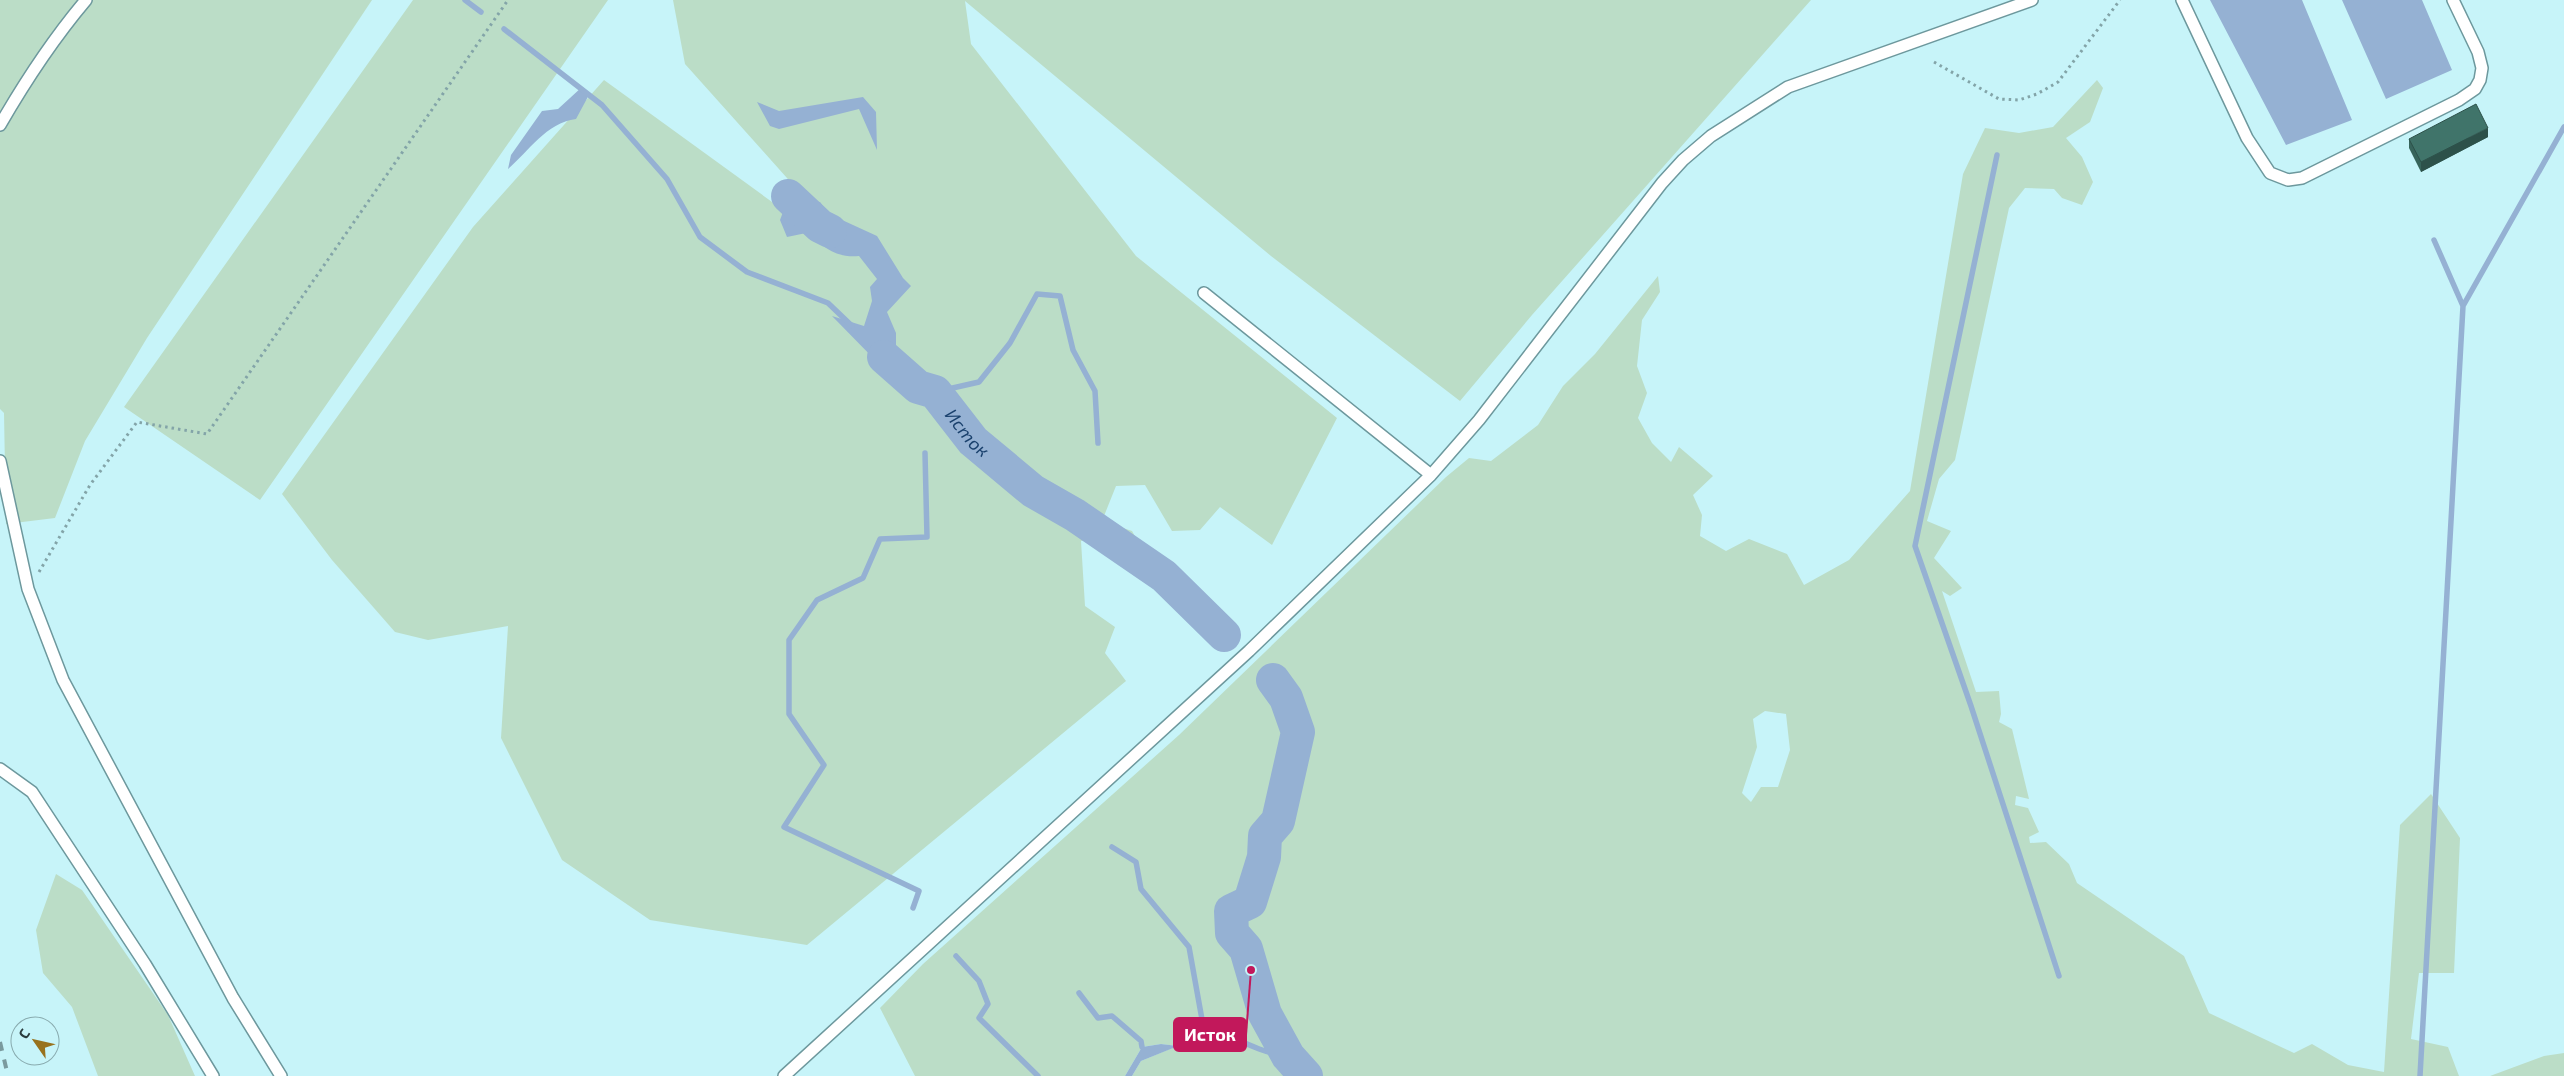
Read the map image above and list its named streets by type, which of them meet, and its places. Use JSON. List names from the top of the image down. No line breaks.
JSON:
{"water":["Исток"],"places":["Исток"],"north":"top left"}
